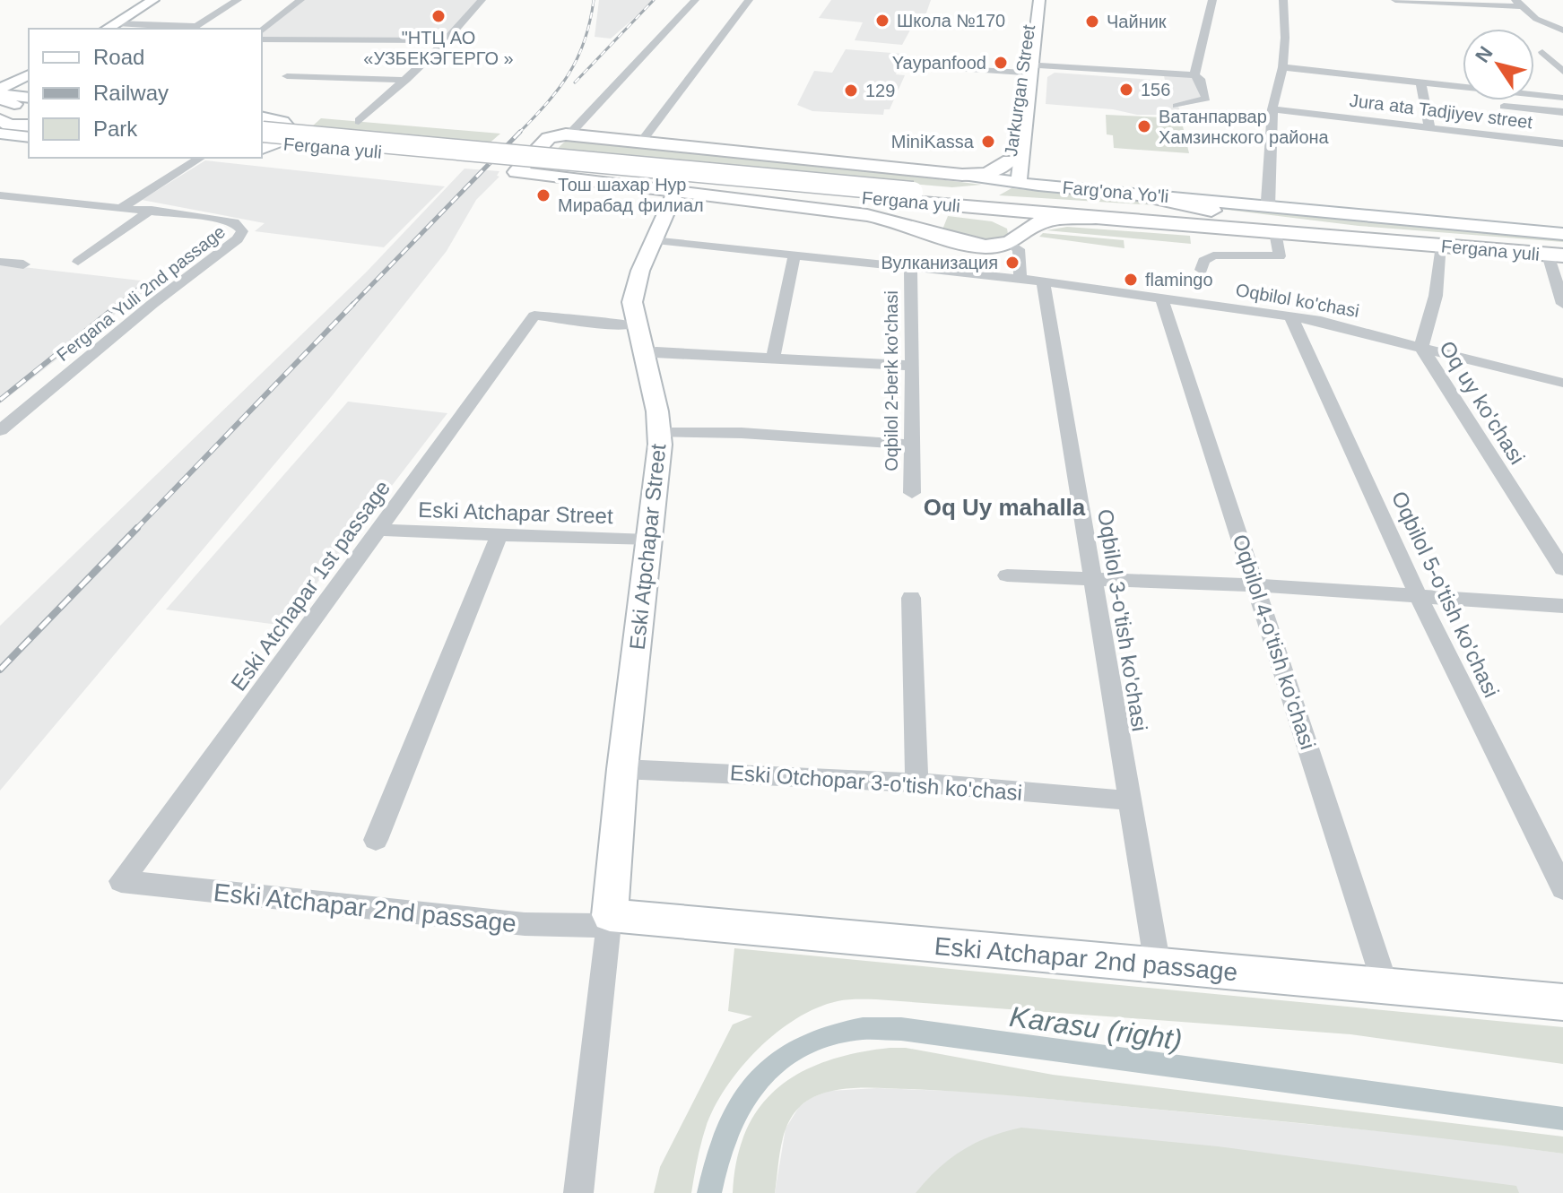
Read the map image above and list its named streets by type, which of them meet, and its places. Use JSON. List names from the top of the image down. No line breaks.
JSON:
{"streets":{"main road":["Fergana yuli"],"street":["Jarkurgan Street","Jura аta Tadjiyev street","Farg'ona Yo'li","Fergana Yuli 2nd passage","Oqbilol ko'chasi","Oqbilol 2-berk ko'chasi","Oq uy ko'chasi","Eski Atchapar Street","Eski Atpchapar Street","Eski Atchapar 1st passage","Oqbilol 5-o'tish ko'chasi","Oqbilol 3-o'tish ko'chasi","Oqbilol 4-o'tish ko'chasi","Eski Otchopar 3-o'tish ko'chasi","Eski Atchapar 2nd passage"]},"crossings":[["Jarkurgan Street","Farg'ona Yo'li"],["Fergana yuli","Oq uy ko'chasi"],["Oqbilol ko'chasi","Oqbilol 2-berk ko'chasi"],["Oqbilol ko'chasi","Oq uy ko'chasi"],["Oqbilol ko'chasi","Eski Atpchapar Street"],["Oqbilol ko'chasi","Oqbilol 5-o'tish ko'chasi"],["Oqbilol ko'chasi","Oqbilol 3-o'tish ko'chasi"],["Oqbilol ko'chasi","Oqbilol 4-o'tish ko'chasi"],["Eski Atchapar Street","Eski Atpchapar Street"],["Eski Atchapar Street","Eski Atchapar 1st passage"],["Eski Atpchapar Street","Eski Atchapar 1st passage"],["Eski Atpchapar Street","Eski Otchopar 3-o'tish ko'chasi"],["Eski Atpchapar Street","Eski Atchapar 2nd passage"],["Eski Atchapar 1st passage","Eski Atchapar 2nd passage"],["Oqbilol 3-o'tish ko'chasi","Eski Otchopar 3-o'tish ko'chasi"],["Oqbilol 3-o'tish ko'chasi","Eski Atchapar 2nd passage"],["Oqbilol 4-o'tish ko'chasi","Eski Atchapar 2nd passage"]],"districts":["Oq Uy mahalla"],"water":["Karasu (right)"],"places":["\"НТЦ АО «УЗБЕКЭГЕРГО »","Школа №170","Чайник","Yaypanfood","156","129","Ватанпарвар Хамзинского района","MiniKassa","Тош шахар Нур Мирабад филиал","Вулканизация","flamingo"],"legend":["Road","Railway","Park"],"north":"top left"}
